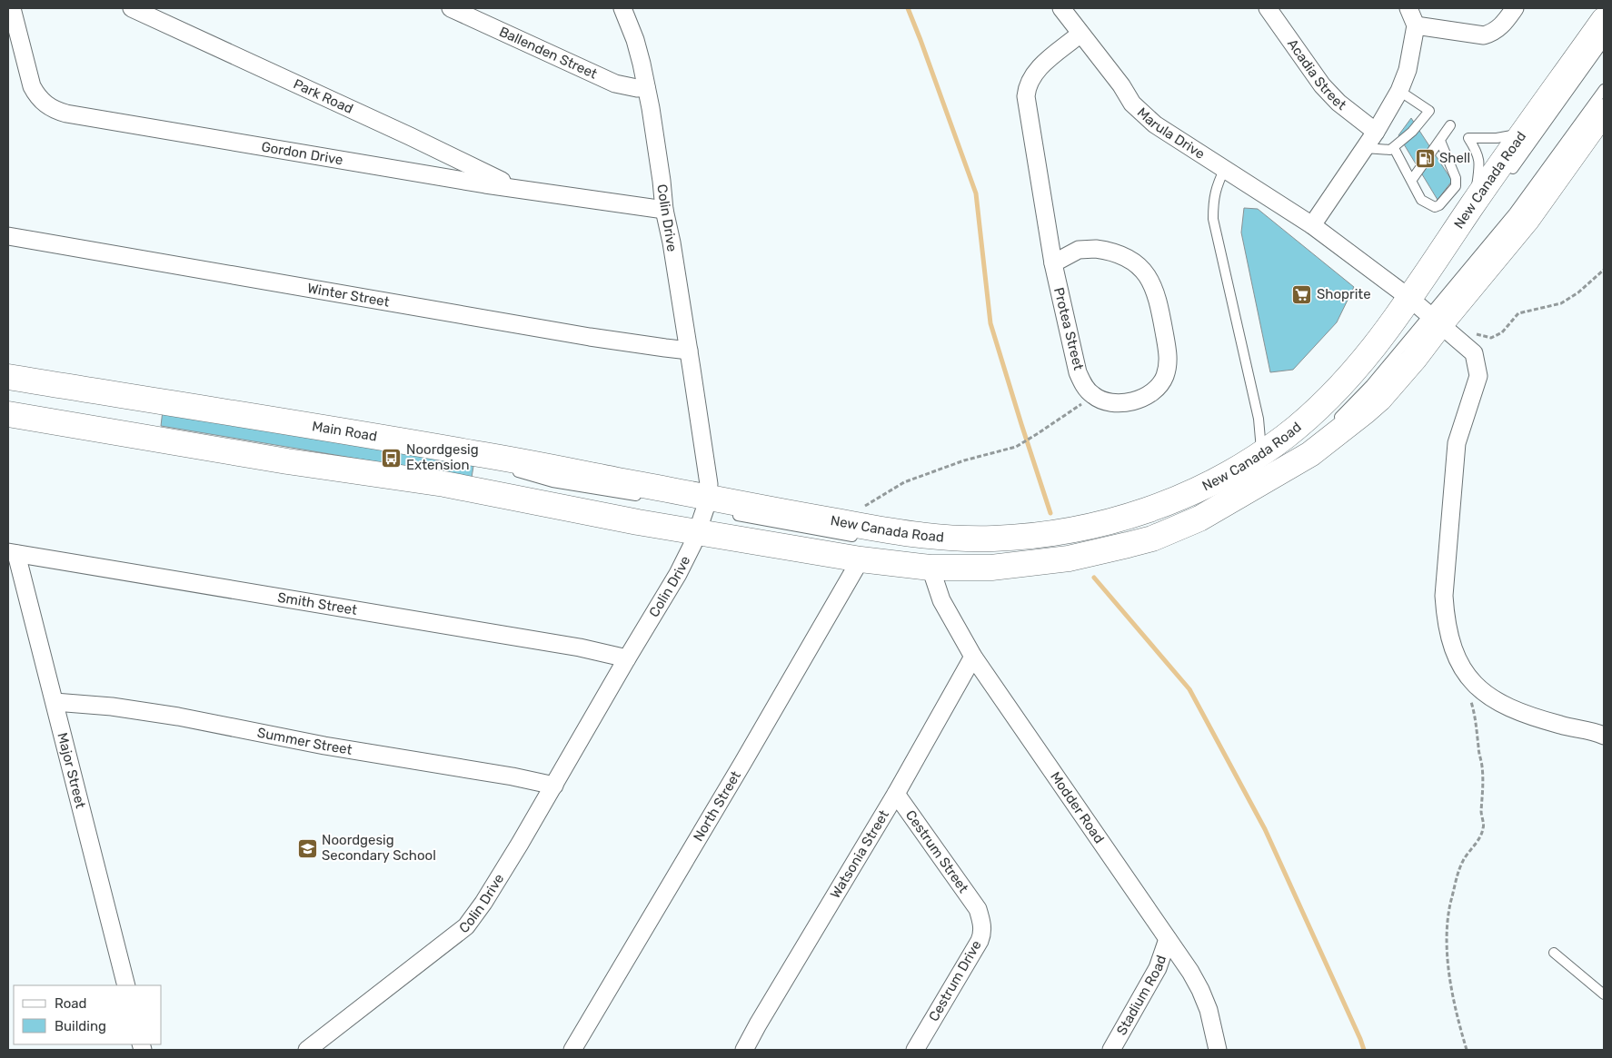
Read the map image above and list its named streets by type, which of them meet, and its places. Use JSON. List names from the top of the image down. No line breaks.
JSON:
{"streets":{"main road":["New Canada Road","Main Road"],"street":["Ballenden Street","Acadia Street","Park Road","Marula Drive","Gordon Drive","Colin Drive","Winter Street","Protea Street","Smith Street","Summer Street","Major Street","North Street","Modder Road","Cestrum Street","Watsonia Street","Cestrum Drive","Stadium Road"]},"crossings":[["Ballenden Street","Colin Drive"],["Park Road","Gordon Drive"],["Marula Drive","New Canada Road"],["Marula Drive","Protea Street"],["Gordon Drive","Colin Drive"],["New Canada Road","Colin Drive"],["New Canada Road","Main Road"],["New Canada Road","North Street"],["New Canada Road","Modder Road"],["Colin Drive","Winter Street"],["Colin Drive","Main Road"],["Colin Drive","Smith Street"],["Colin Drive","Summer Street"],["Smith Street","Major Street"],["Summer Street","Major Street"],["Modder Road","Watsonia Street"],["Modder Road","Stadium Road"],["Cestrum Street","Watsonia Street"],["Cestrum Street","Cestrum Drive"]],"places":{"fuel station":["Shell"],"supermarket":["Shoprite"],"bus stop":["Noordgesig Extension"],"school or university":["Noordgesig Secondary School"]},"legend":["Road","Building"]}
